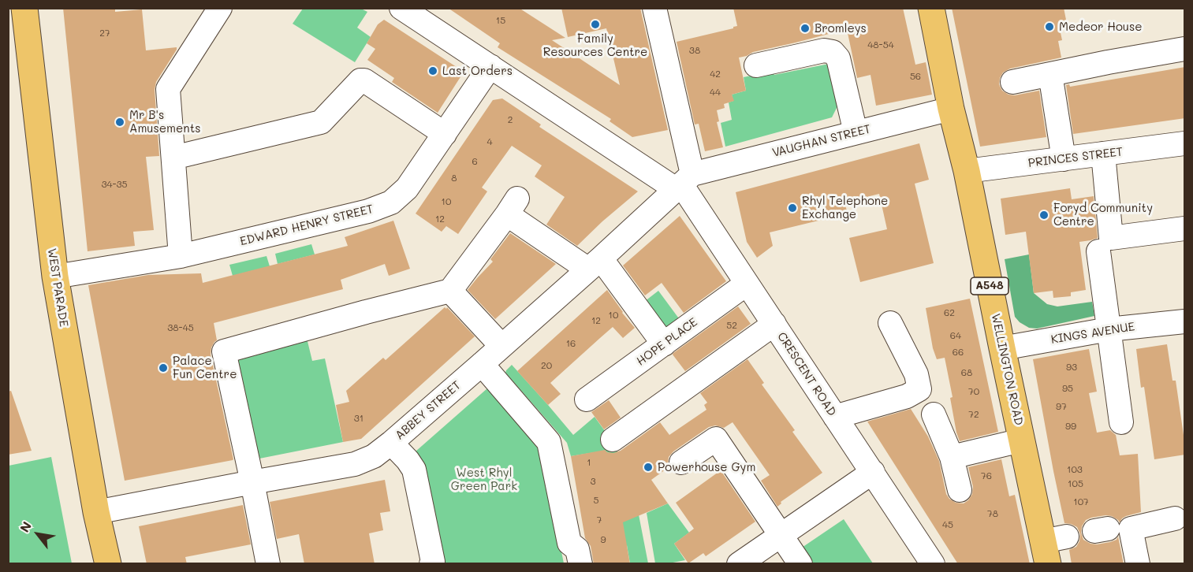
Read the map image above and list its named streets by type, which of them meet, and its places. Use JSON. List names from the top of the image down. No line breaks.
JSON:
{"streets":{"main road":["A548","WEST PARADE","WELLINGTON ROAD"],"street":["VAUGHAN STREET","PRINCES STREET","EDWARD HENRY STREET","KINGS AVENUE","HOPE PLACE","CRESCENT ROAD","ABBEY STREET"]},"crossings":[["VAUGHAN STREET","WELLINGTON ROAD"],["VAUGHAN STREET","CRESCENT ROAD"],["VAUGHAN STREET","ABBEY STREET"],["PRINCES STREET","WELLINGTON ROAD"],["EDWARD HENRY STREET","WEST PARADE"],["EDWARD HENRY STREET","CRESCENT ROAD"],["WEST PARADE","ABBEY STREET"],["KINGS AVENUE","WELLINGTON ROAD"],["HOPE PLACE","CRESCENT ROAD"],["CRESCENT ROAD","ABBEY STREET"]],"parks":["West Rhyl Green Park"],"places":["Family Resources Centre","Medeor House","Bromleys","Last Orders","Mr B's Amusements","Rhyl Telephone Exchange","Foryd Community Centre","Palace Fun Centre","Powerhouse Gym"],"house_numbers":["15","27","48-54","38","42","56","44","2","4","6","8","34-35","10","12","62","10","12","52","38-45","64","16","66","20","93","68","95","70","97","72","31","99","1","103","76","3","105","5","107","78","7","45","9"],"north":"top left"}
